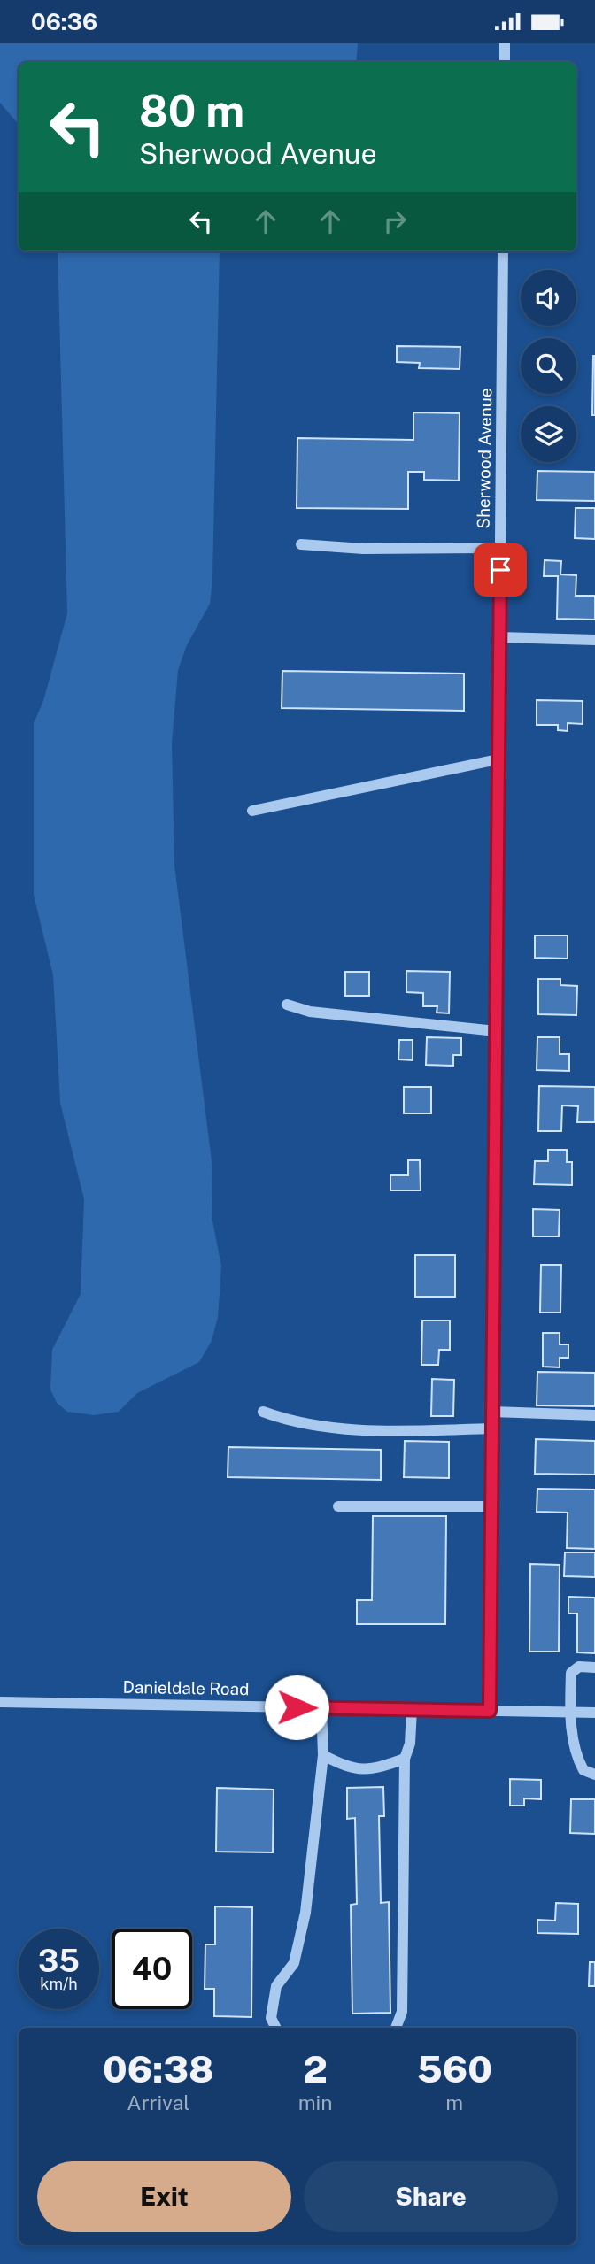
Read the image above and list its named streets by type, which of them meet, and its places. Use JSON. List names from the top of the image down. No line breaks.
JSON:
{"streets":{"street":["Sherwood Avenue","Danieldale Road"]},"crossings":[["Sherwood Avenue","Danieldale Road"]],"page":{"status":"06:36","turn":["80 m","Sherwood Avenue"],"speed":"35 km/h","limit":"40","eta":["06:38","Arrival","2","min","560","m"],"buttons":["Exit","Share"]}}
